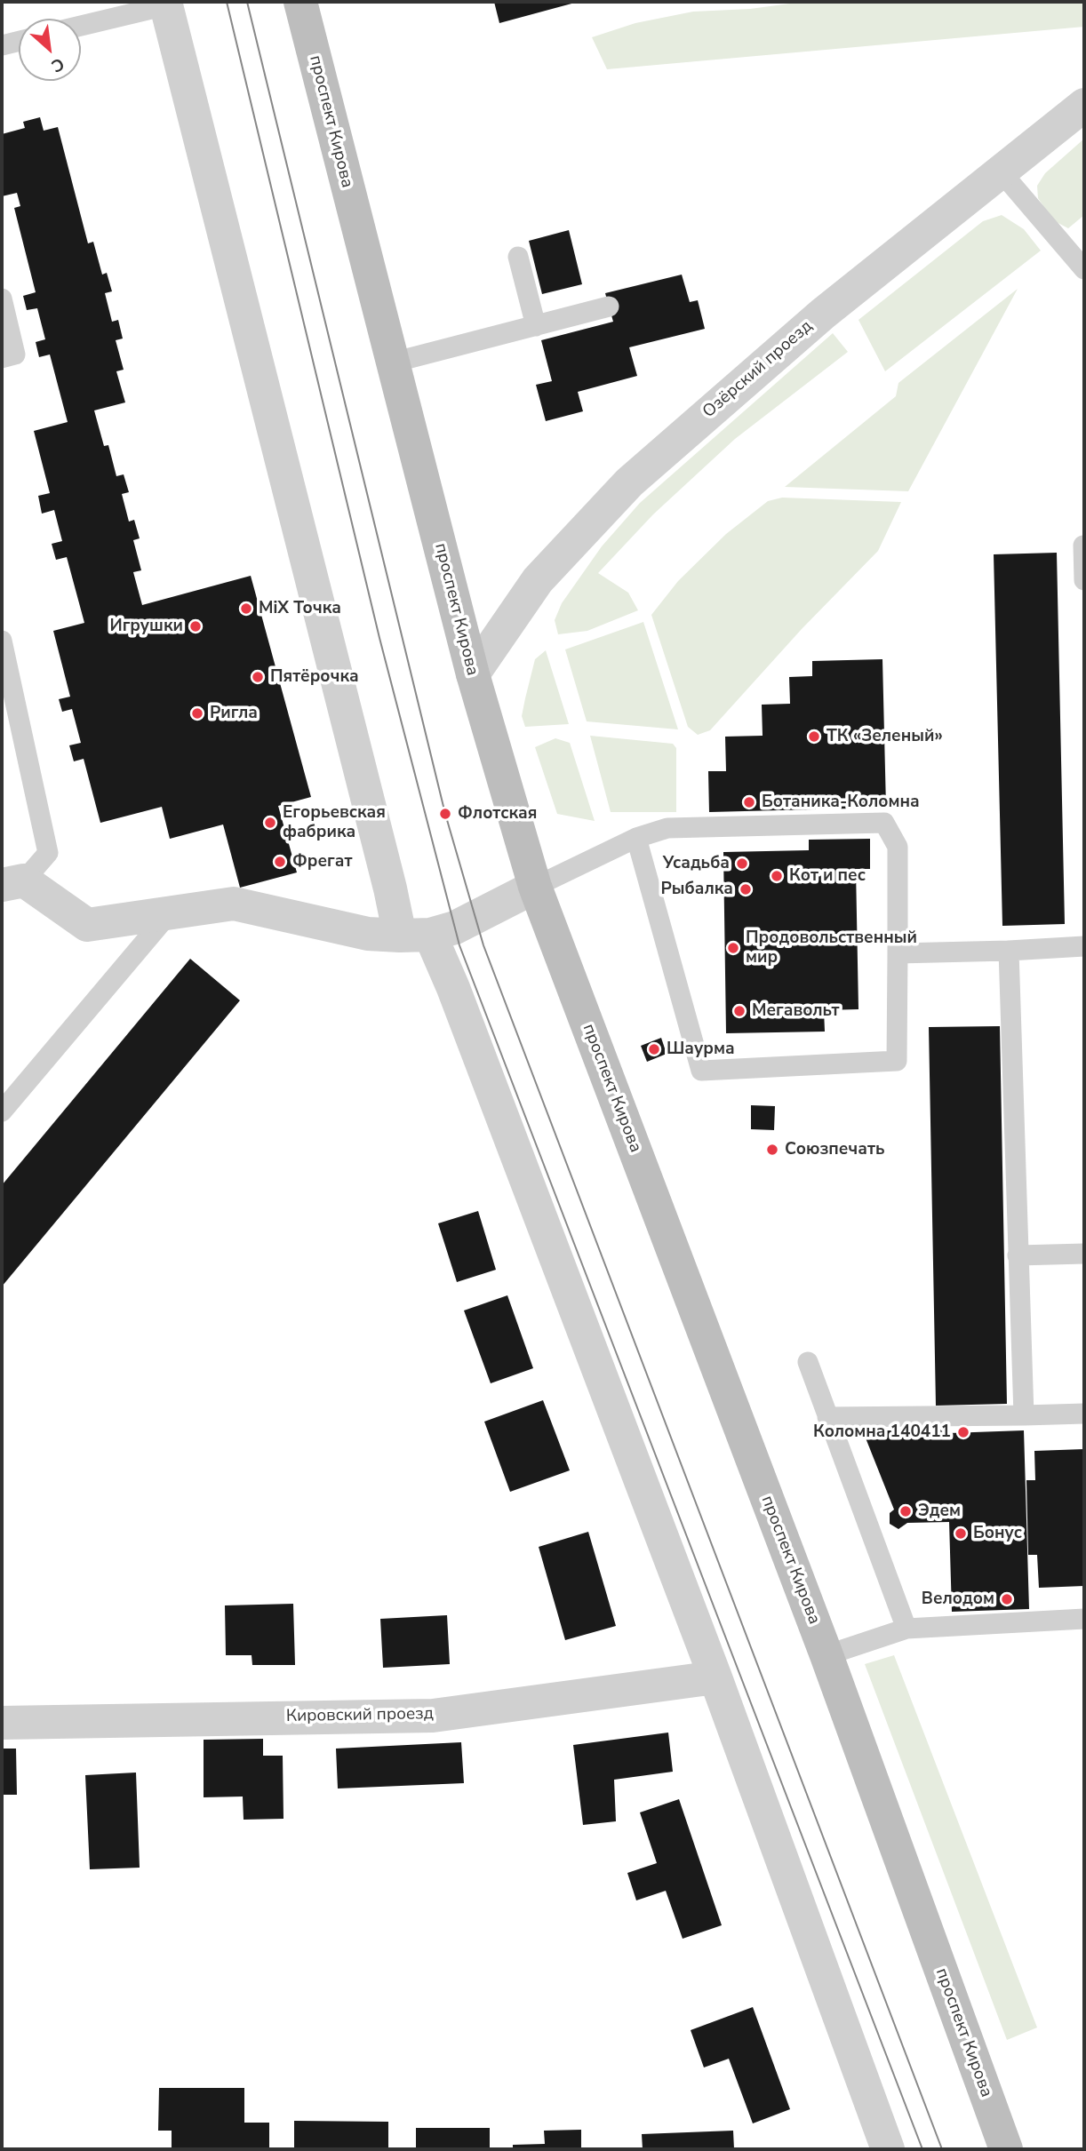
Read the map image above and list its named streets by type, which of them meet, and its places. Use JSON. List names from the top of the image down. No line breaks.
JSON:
{"streets":{"main road":["проспект Кирова"],"street":["Озёрский проезд","Кировский проезд"]},"crossings":[["проспект Кирова","Озёрский проезд"]],"places":["MiX Точка","Игрушки","Пятёрочка","Ригла","ТК «Зеленый»","Ботаника-Коломна","Флотская","Егорьевская фабрика","Фрегат","Усадьба","Кот и пес","Рыбалка","Продовольственный мир","Мегавольт","Шаурма","Союзпечать","Коломна 140411","Эдем","Бонус","Велодом"],"north":"bottom right"}
